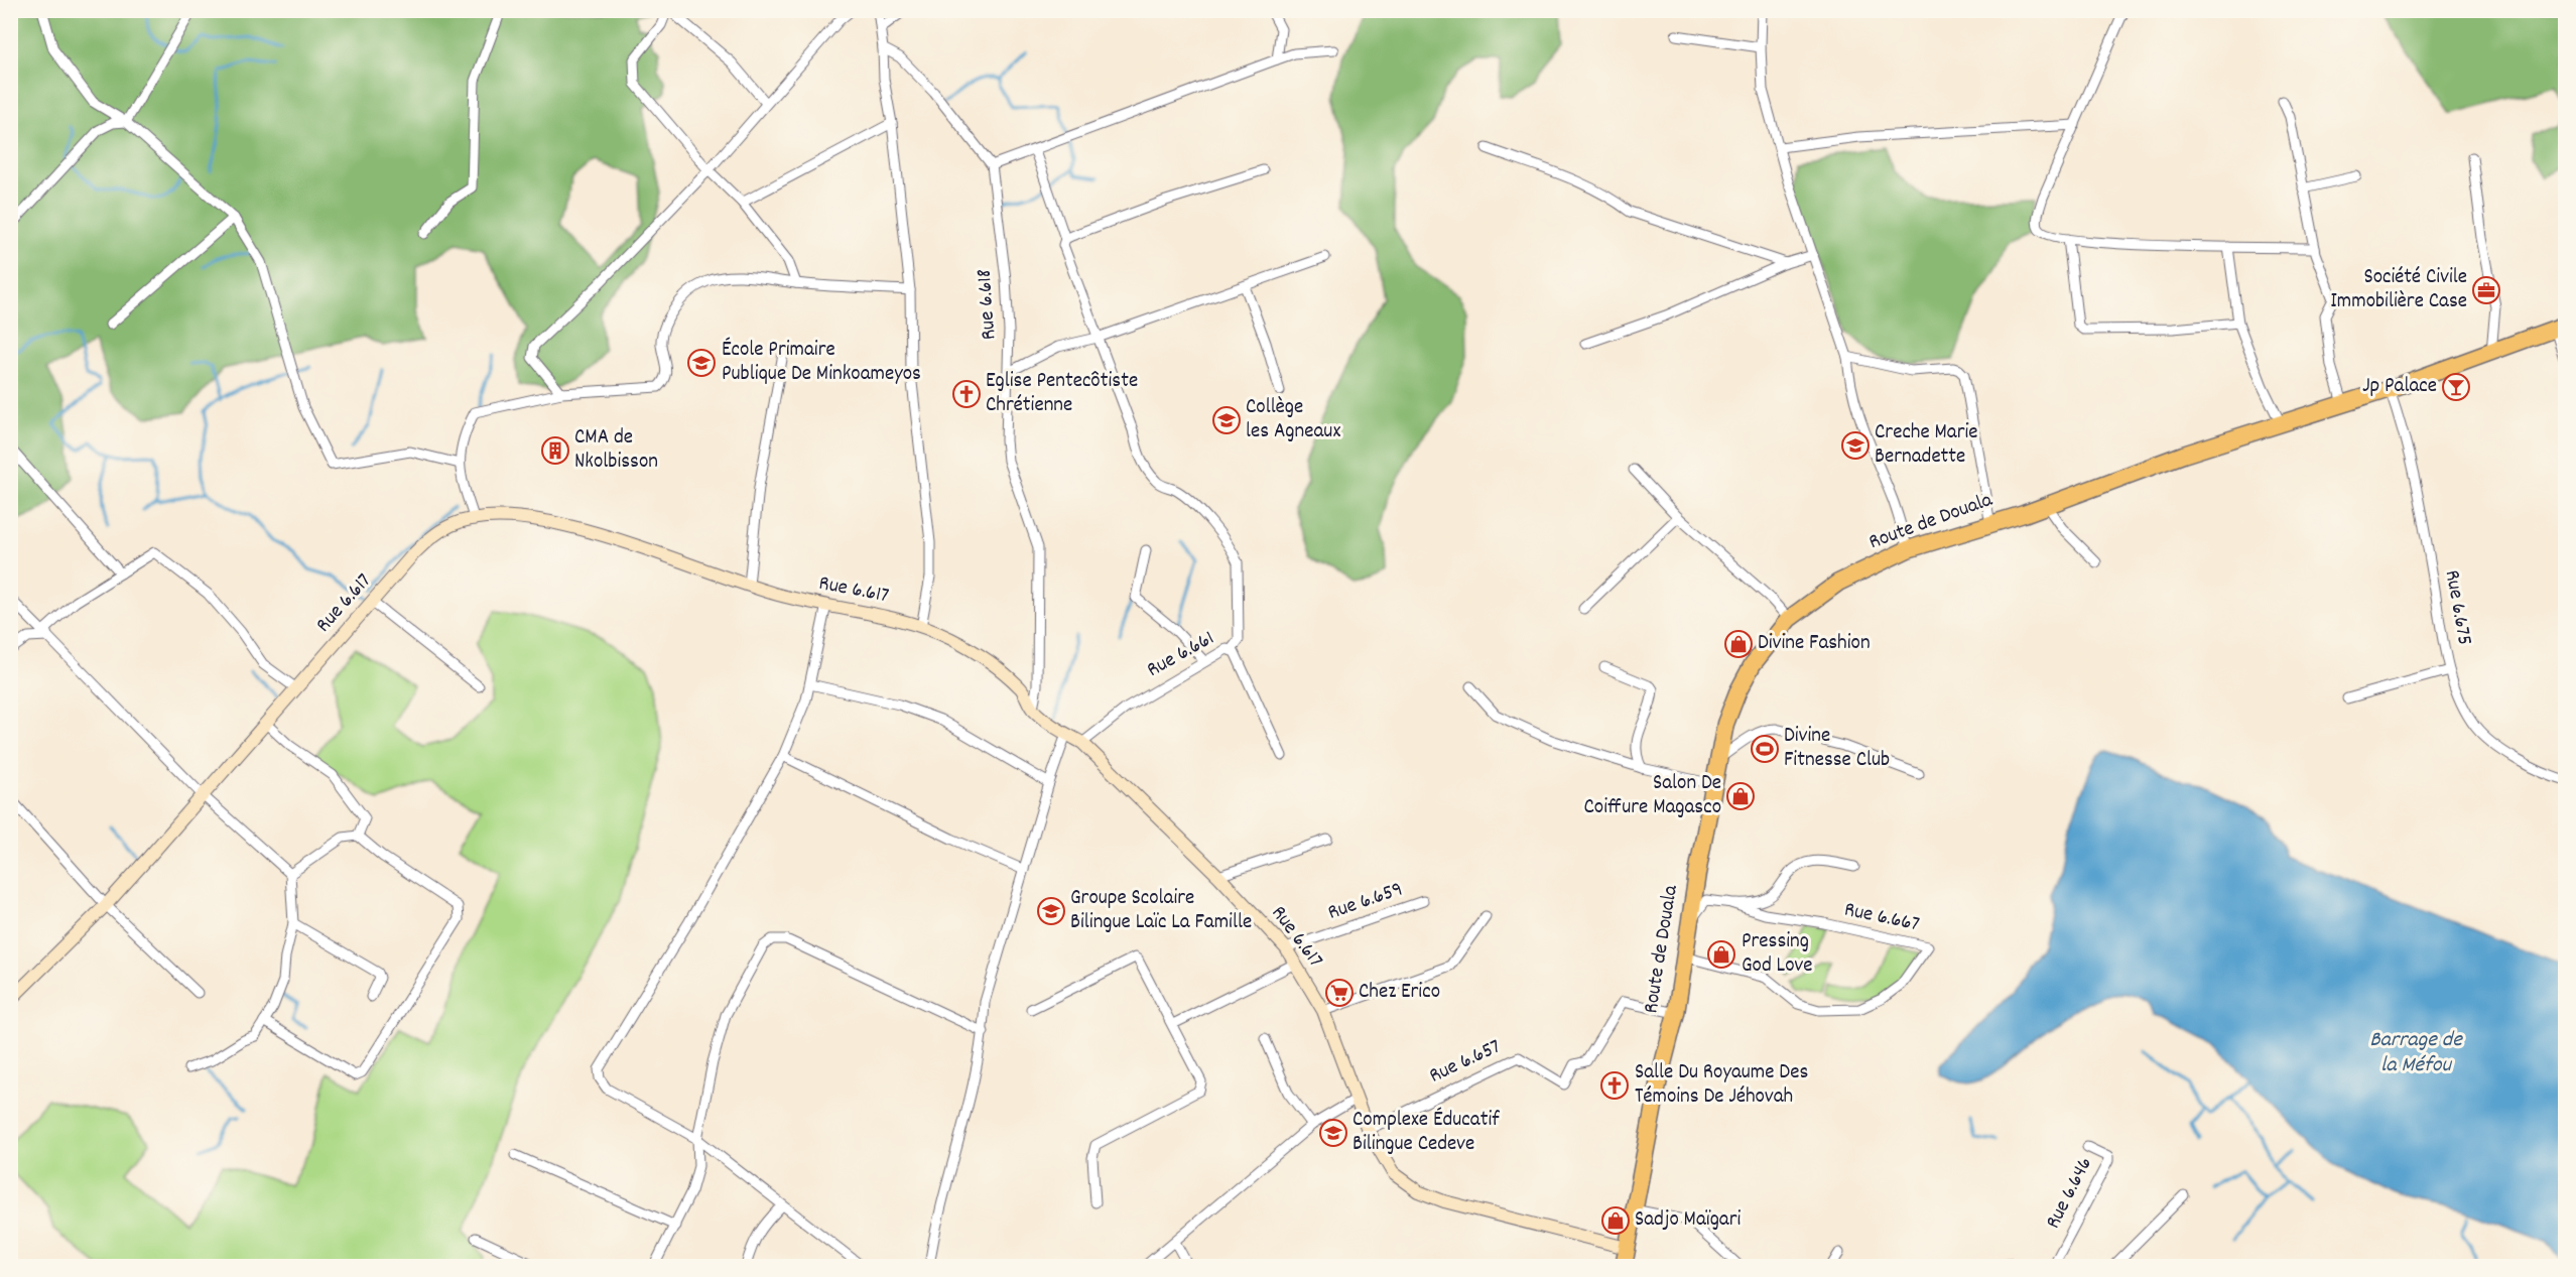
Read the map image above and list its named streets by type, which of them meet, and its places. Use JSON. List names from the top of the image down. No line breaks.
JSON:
{"streets":{"highway":["Route de Douala"],"street":["Rue 6.618","Rue 6.617","Rue 6.675","Rue 6.661","Rue 6.659","Rue 6.667","Rue 6.657","Rue 6.646"]},"crossings":[["Rue 6.618","Rue 6.617"],["Route de Douala","Rue 6.617"],["Route de Douala","Rue 6.675"],["Route de Douala","Rue 6.667"],["Route de Douala","Rue 6.657"],["Rue 6.617","Rue 6.661"],["Rue 6.617","Rue 6.659"],["Rue 6.617","Rue 6.657"]],"water":["Barrage de la Méfou"],"places":{"office":["Société Civile Immobilière Case"],"school or university":["École Primaire Publique De Minkoameyos","Collège les Agneaux","Creche Marie Bernadette","Groupe Scolaire Bilingue Laïc La Famille","Complexe Éducatif Bilingue Cedeve"],"bar":["Jp Palace"],"church":["Eglise Pentecôtiste Chrétienne","Salle Du Royaume Des Témoins De Jéhovah"],"building":["CMA de Nkolbisson"],"shop":["Divine Fashion","Salon De Coiffure Magasco","Pressing God Love","Sadjo Maïgari"],"sports":["Divine Fitnesse Club"],"supermarket":["Chez Erico"]}}
